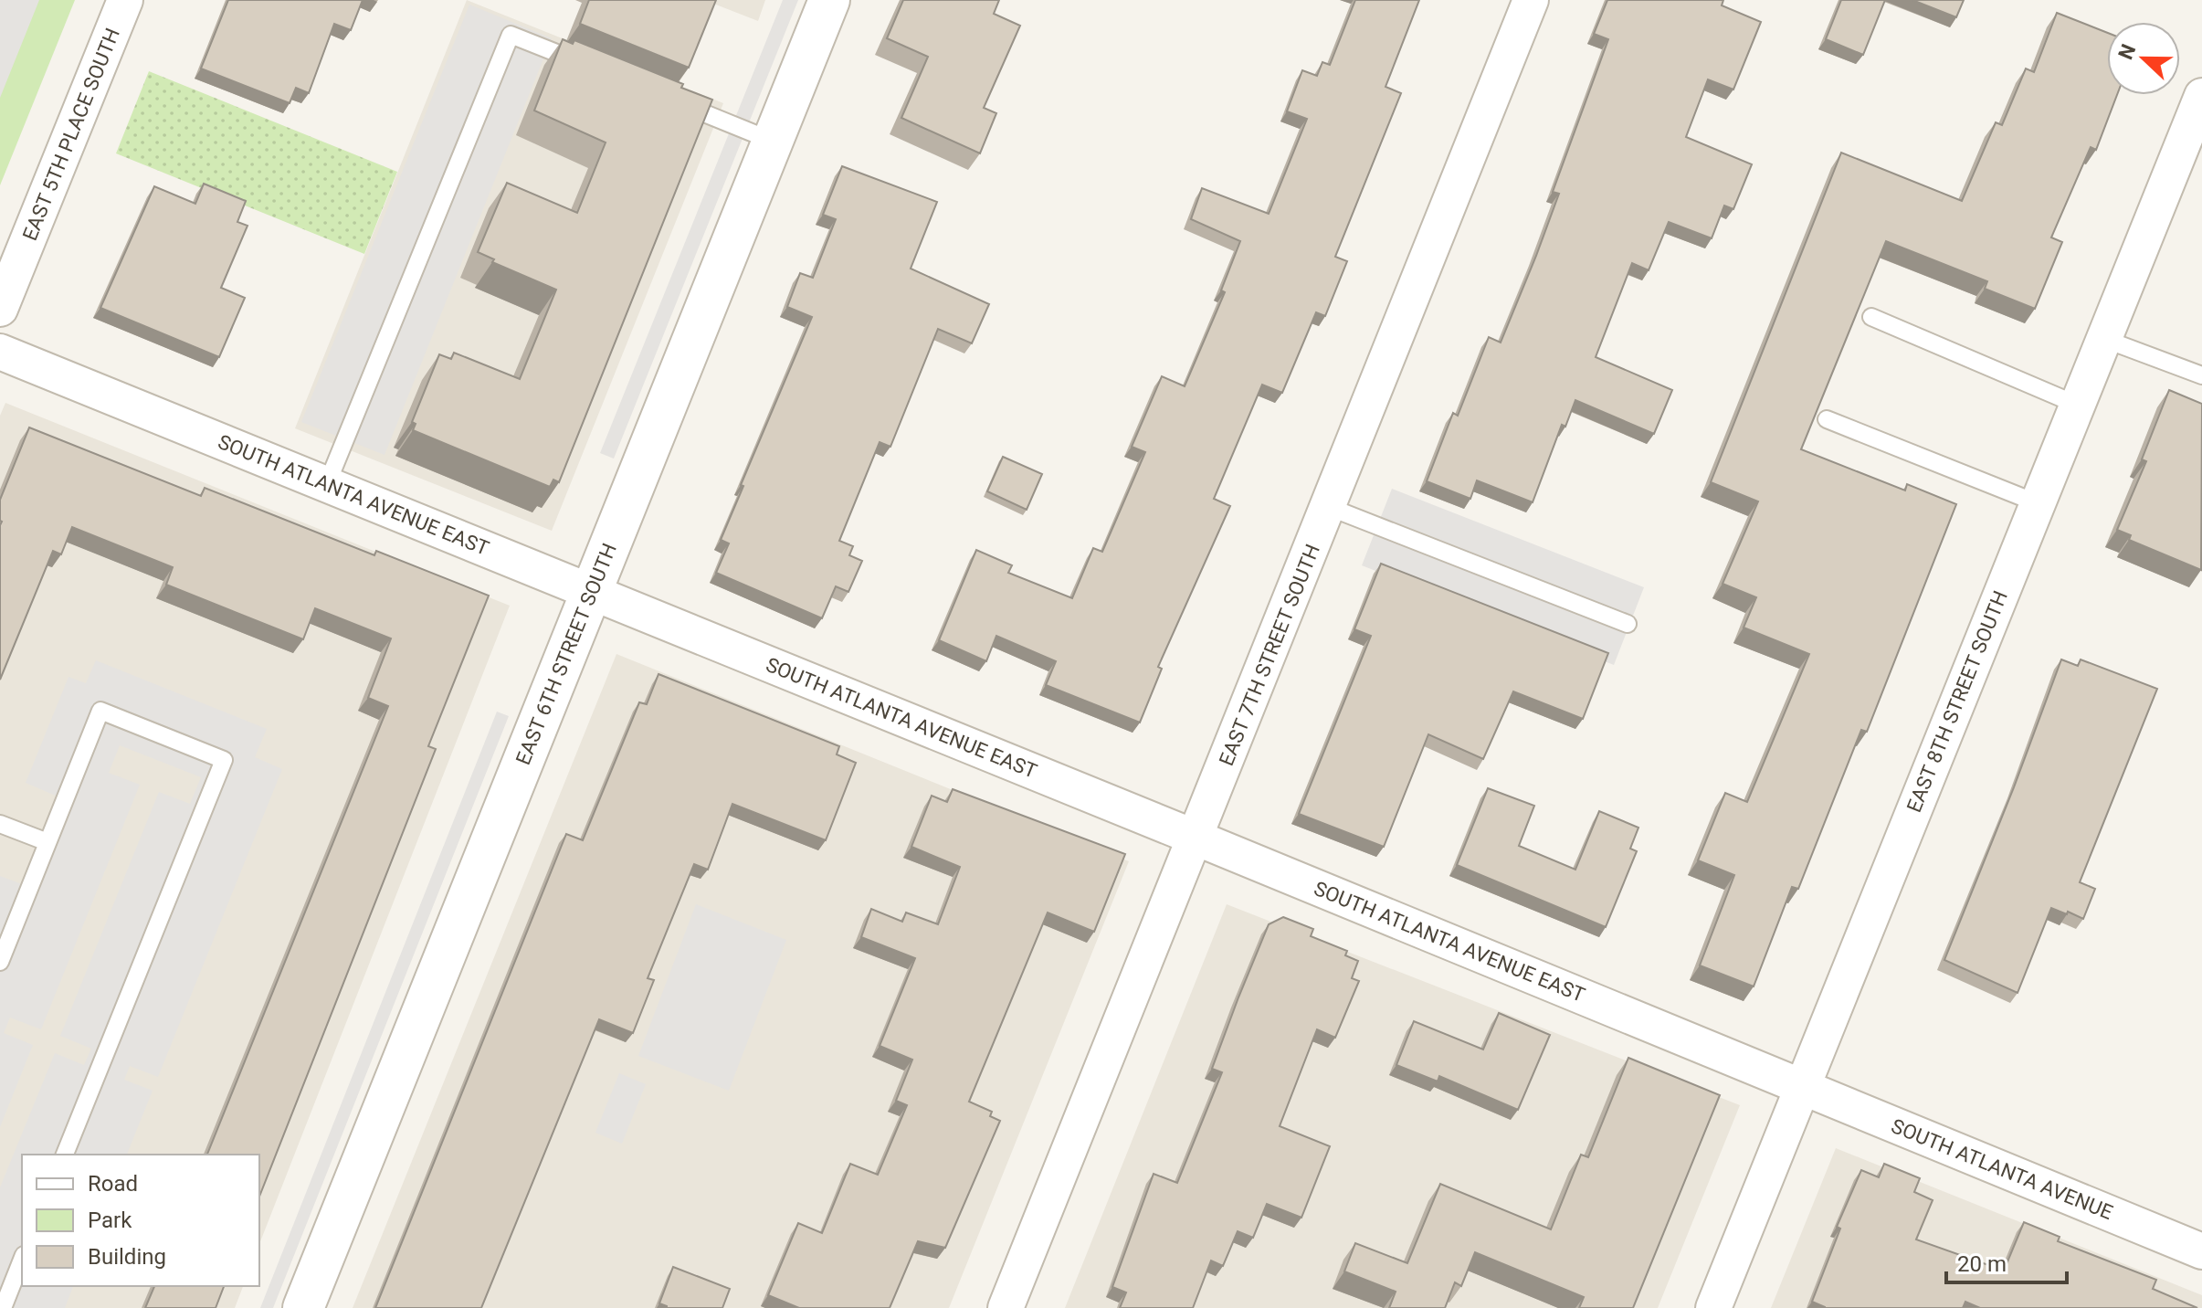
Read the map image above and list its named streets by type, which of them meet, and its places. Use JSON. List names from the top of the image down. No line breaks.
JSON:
{"streets":{"street":["EAST 5TH PLACE SOUTH","SOUTH ATLANTA AVENUE EAST","EAST 6TH STREET SOUTH","EAST 7TH STREET SOUTH","EAST 8TH STREET SOUTH","SOUTH ATLANTA AVENUE"]},"crossings":[["SOUTH ATLANTA AVENUE EAST","EAST 6TH STREET SOUTH"],["SOUTH ATLANTA AVENUE EAST","EAST 7TH STREET SOUTH"],["SOUTH ATLANTA AVENUE EAST","EAST 8TH STREET SOUTH"],["SOUTH ATLANTA AVENUE EAST","SOUTH ATLANTA AVENUE"],["EAST 8TH STREET SOUTH","SOUTH ATLANTA AVENUE"]],"legend":["Road","Park","Building"],"scale_bar":"20 m","north":"left"}
